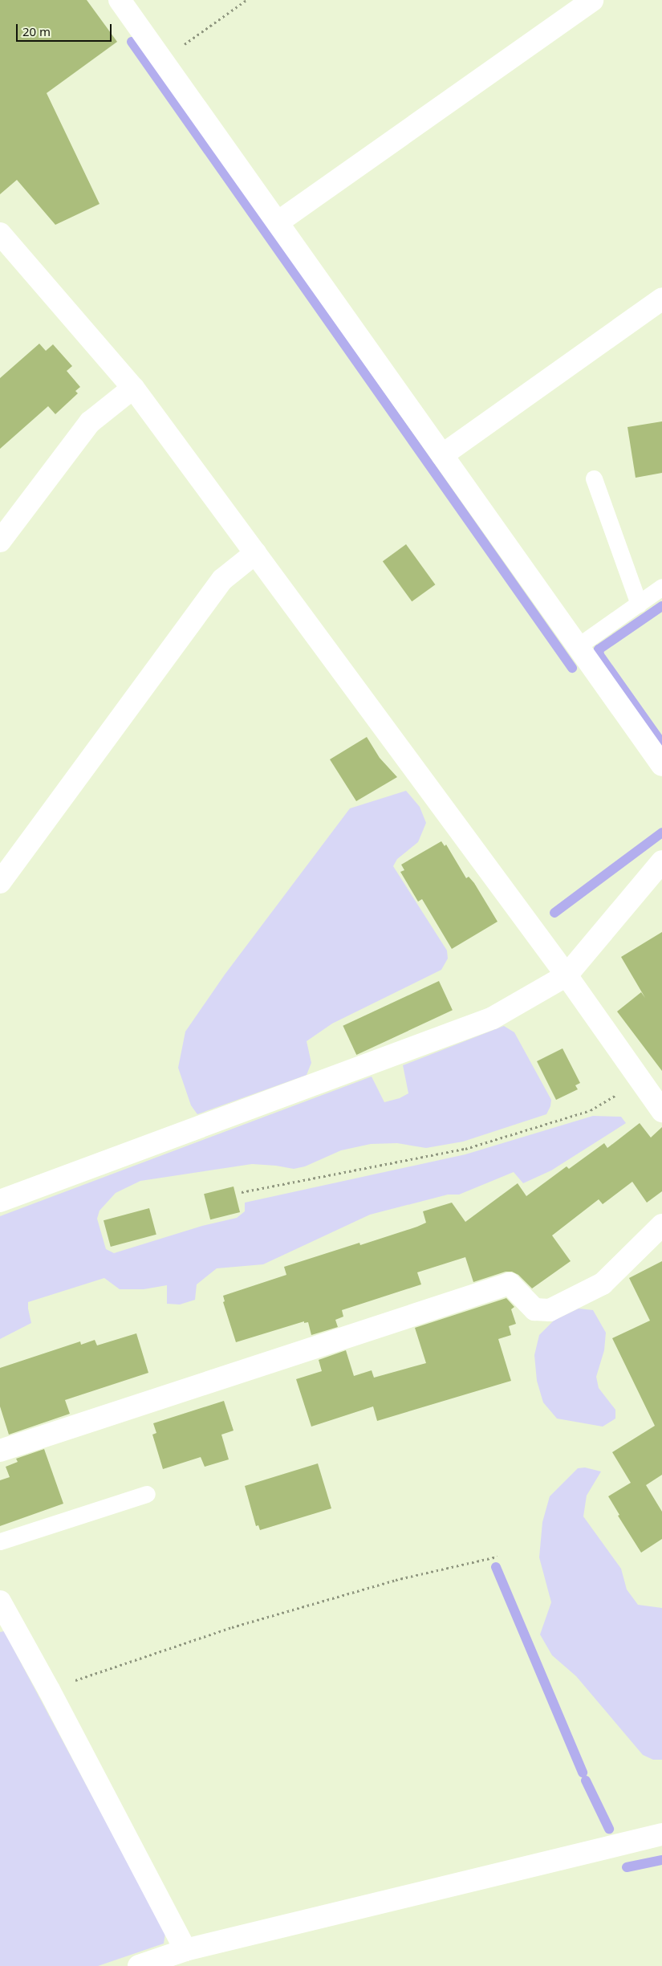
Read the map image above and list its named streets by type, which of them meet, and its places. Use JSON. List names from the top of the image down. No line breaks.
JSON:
{"scale_bar":"20 m"}
